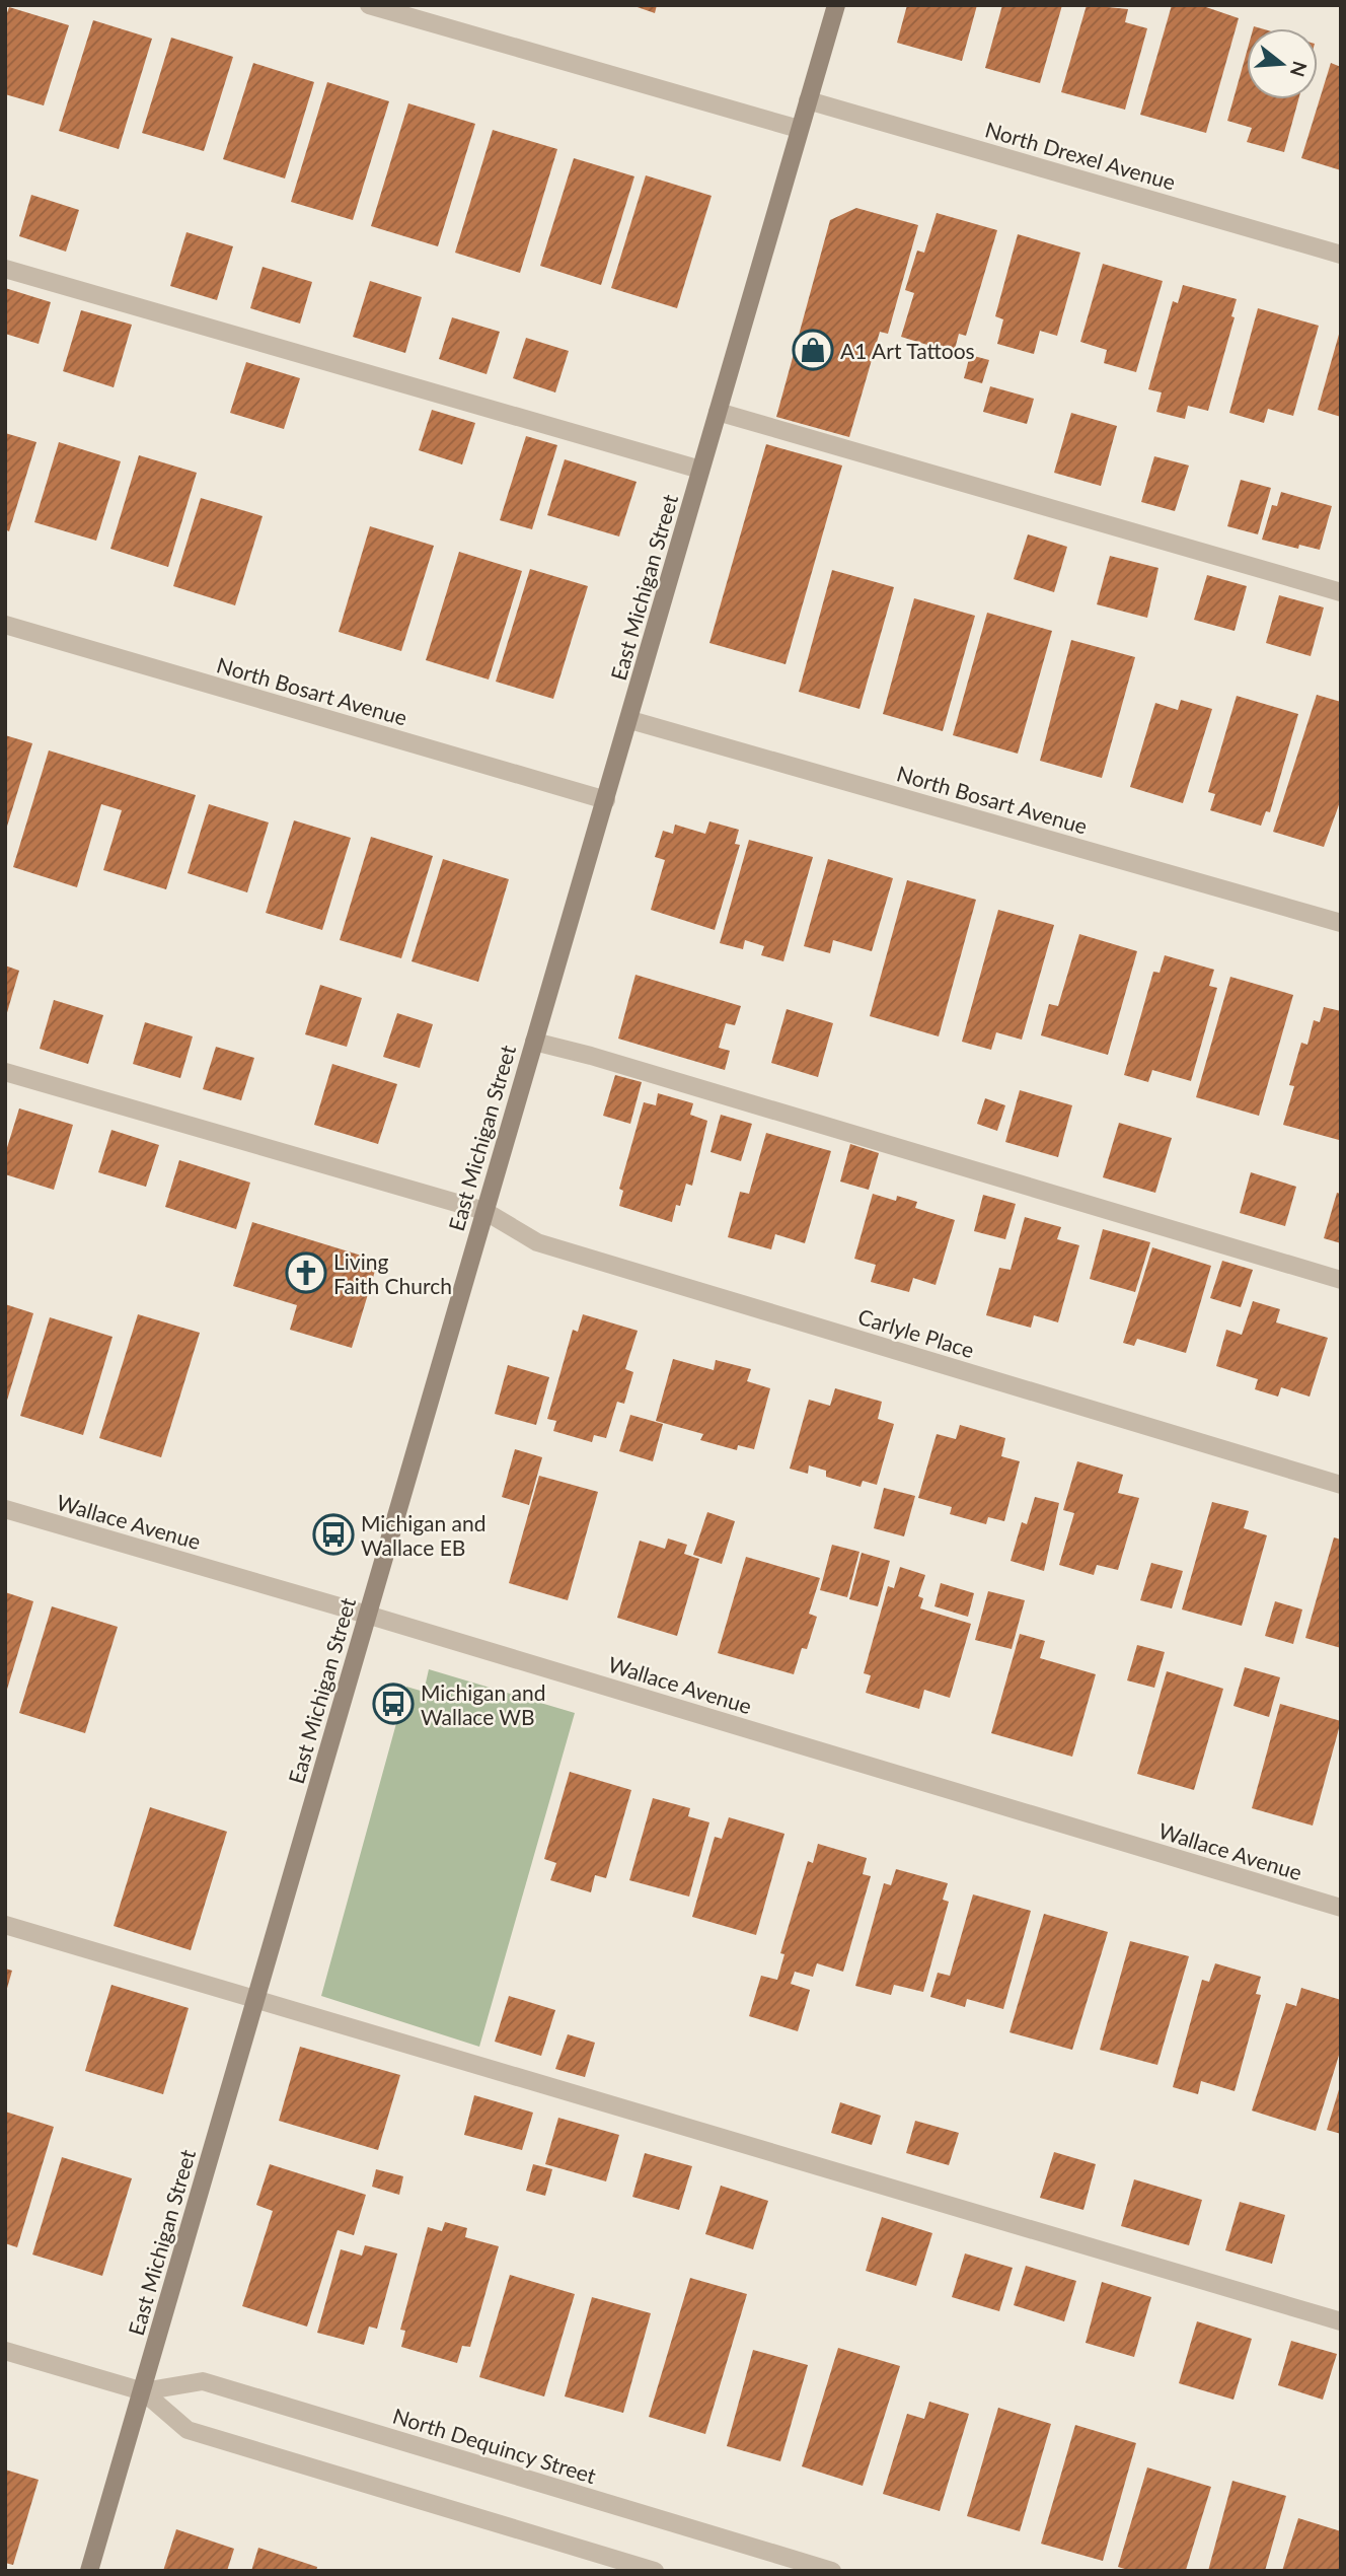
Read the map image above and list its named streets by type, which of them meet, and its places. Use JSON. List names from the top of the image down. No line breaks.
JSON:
{"streets":{"main road":["East Michigan Street"],"street":["North Drexel Avenue","North Bosart Avenue","Carlyle Place","Wallace Avenue","North Dequincy Street"]},"crossings":[["North Drexel Avenue","East Michigan Street"],["East Michigan Street","North Bosart Avenue"],["East Michigan Street","Carlyle Place"],["East Michigan Street","Wallace Avenue"],["East Michigan Street","North Dequincy Street"]],"places":{"shop":["A1 Art Tattoos"],"church":["Living Faith Church"],"bus stop":["Michigan and Wallace EB","Michigan and Wallace WB"]},"north":"right"}
